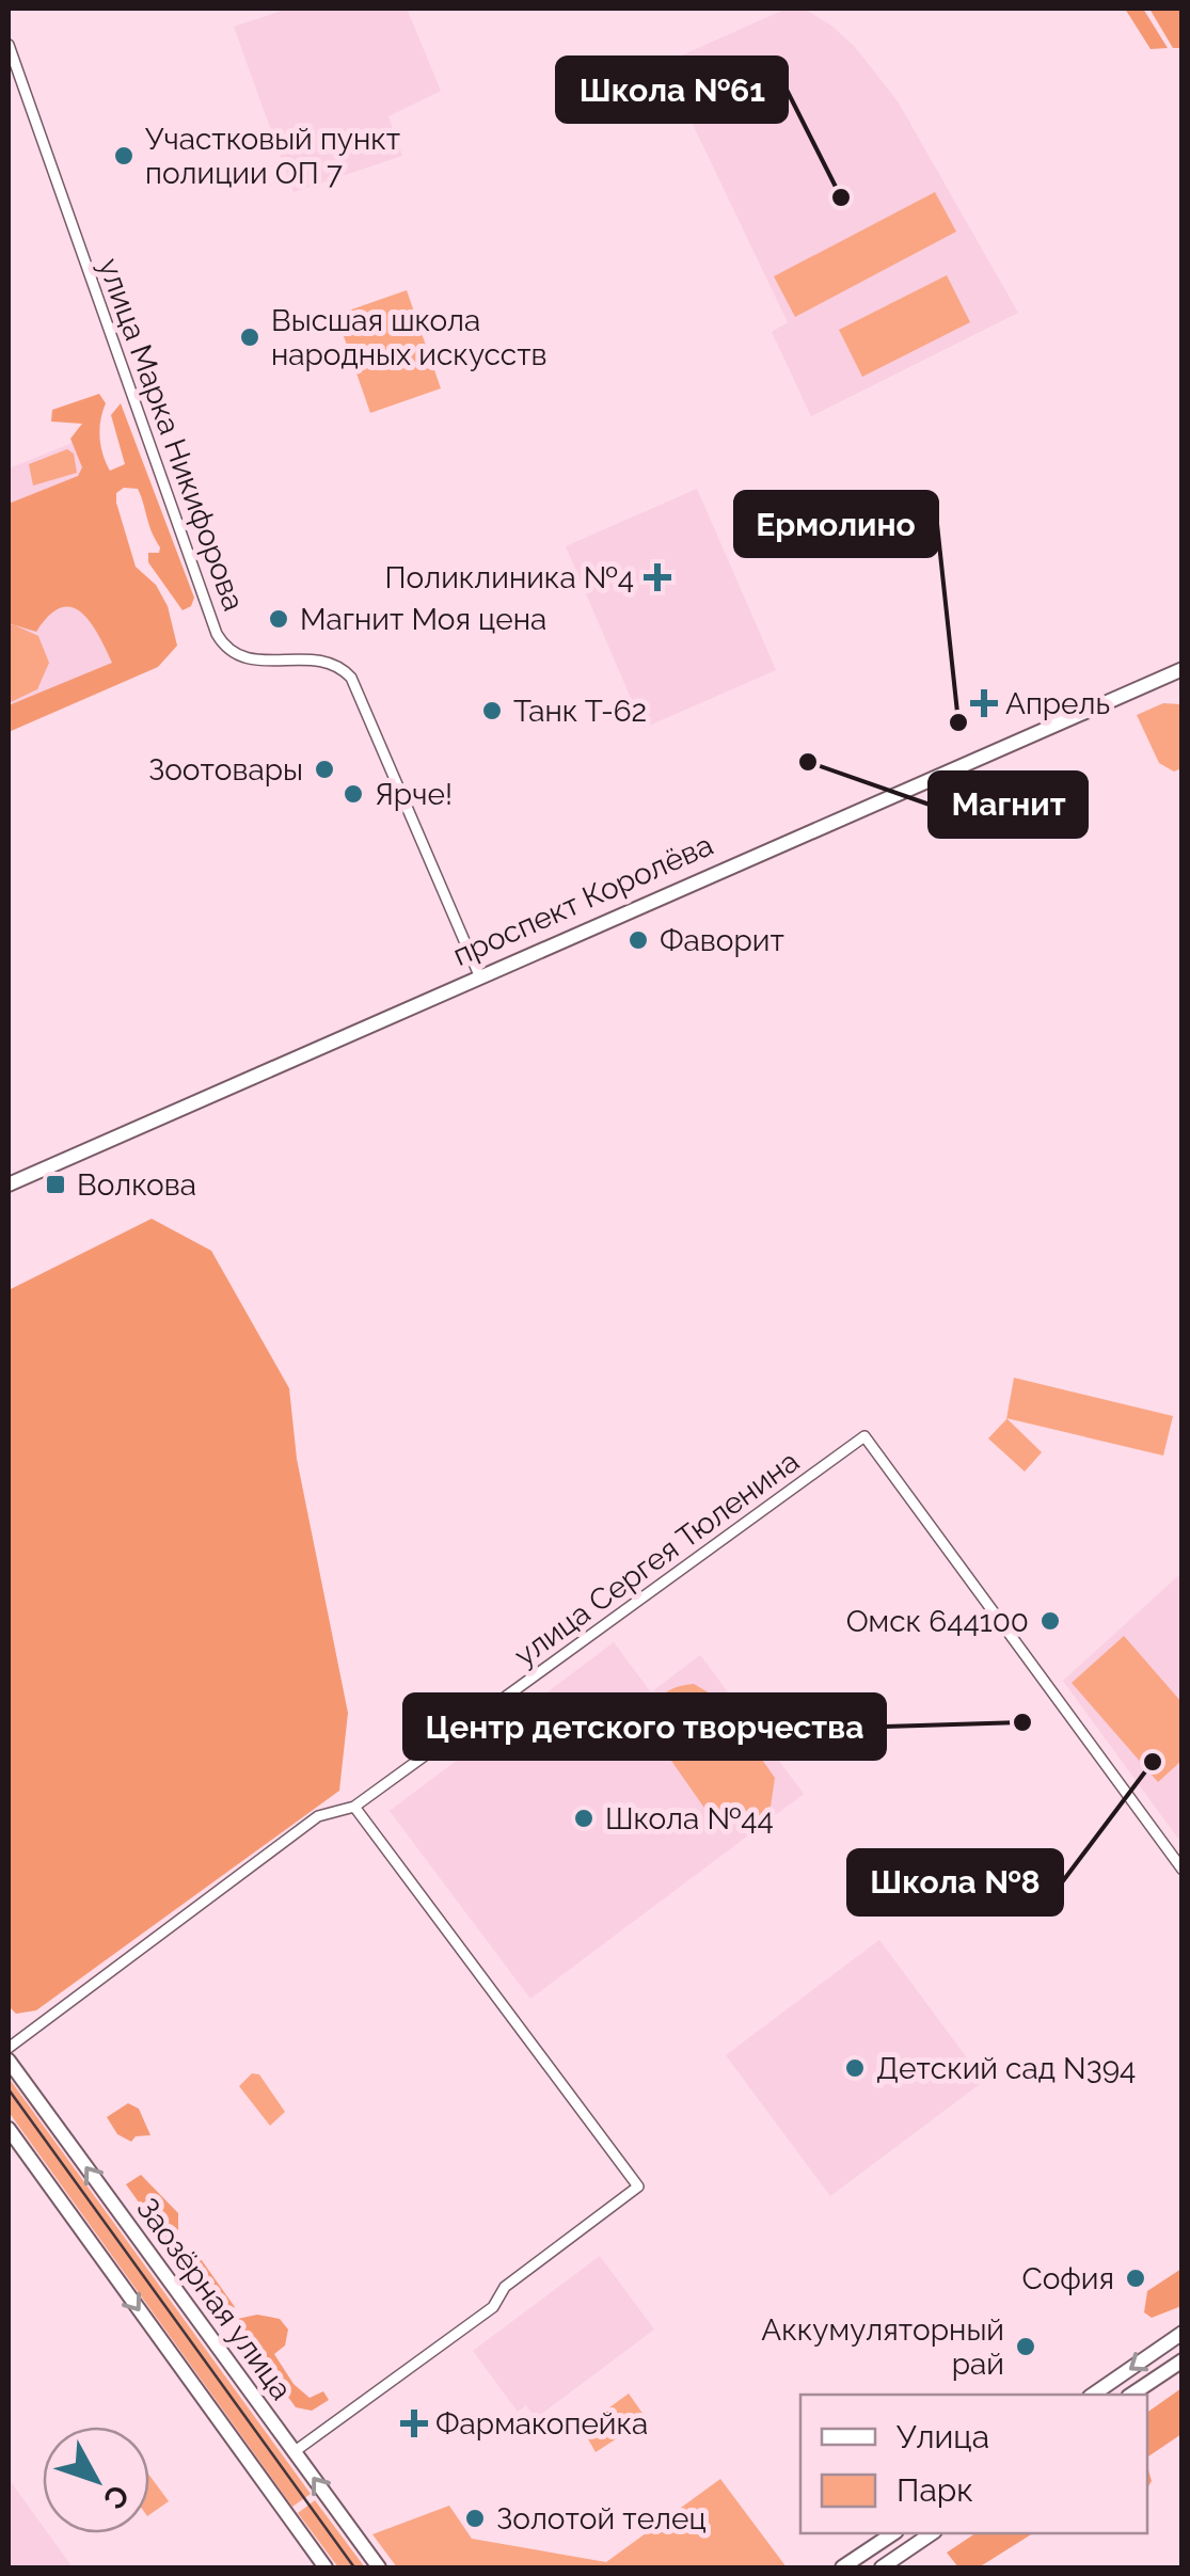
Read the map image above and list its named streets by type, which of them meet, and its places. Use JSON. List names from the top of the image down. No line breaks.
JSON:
{"streets":{"main road":["проспект Королёва","Заозёрная улица"],"street":["улица Марка Никифорова","улица Сергея Тюленина"]},"crossings":[["улица Марка Никифорова","проспект Королёва"]],"places":{"other":["Участковый пункт полиции ОП 7","Школа №61","Высшая школа народных искусств","Магнит Моя цена","Танк Т-62","Ермолино","Магнит","Зоотовары","Ярче!","Фаворит","Омск 644100","Центр детского творчества","Школа №8","Школа №44","Детский сад N394","София","Аккумуляторный рай","Золотой телец"],"health":["Поликлиника №4","Апрель","Фармакопейка"],"transit":["Волкова"]},"legend":["Улица","Парк"],"north":"bottom right"}
